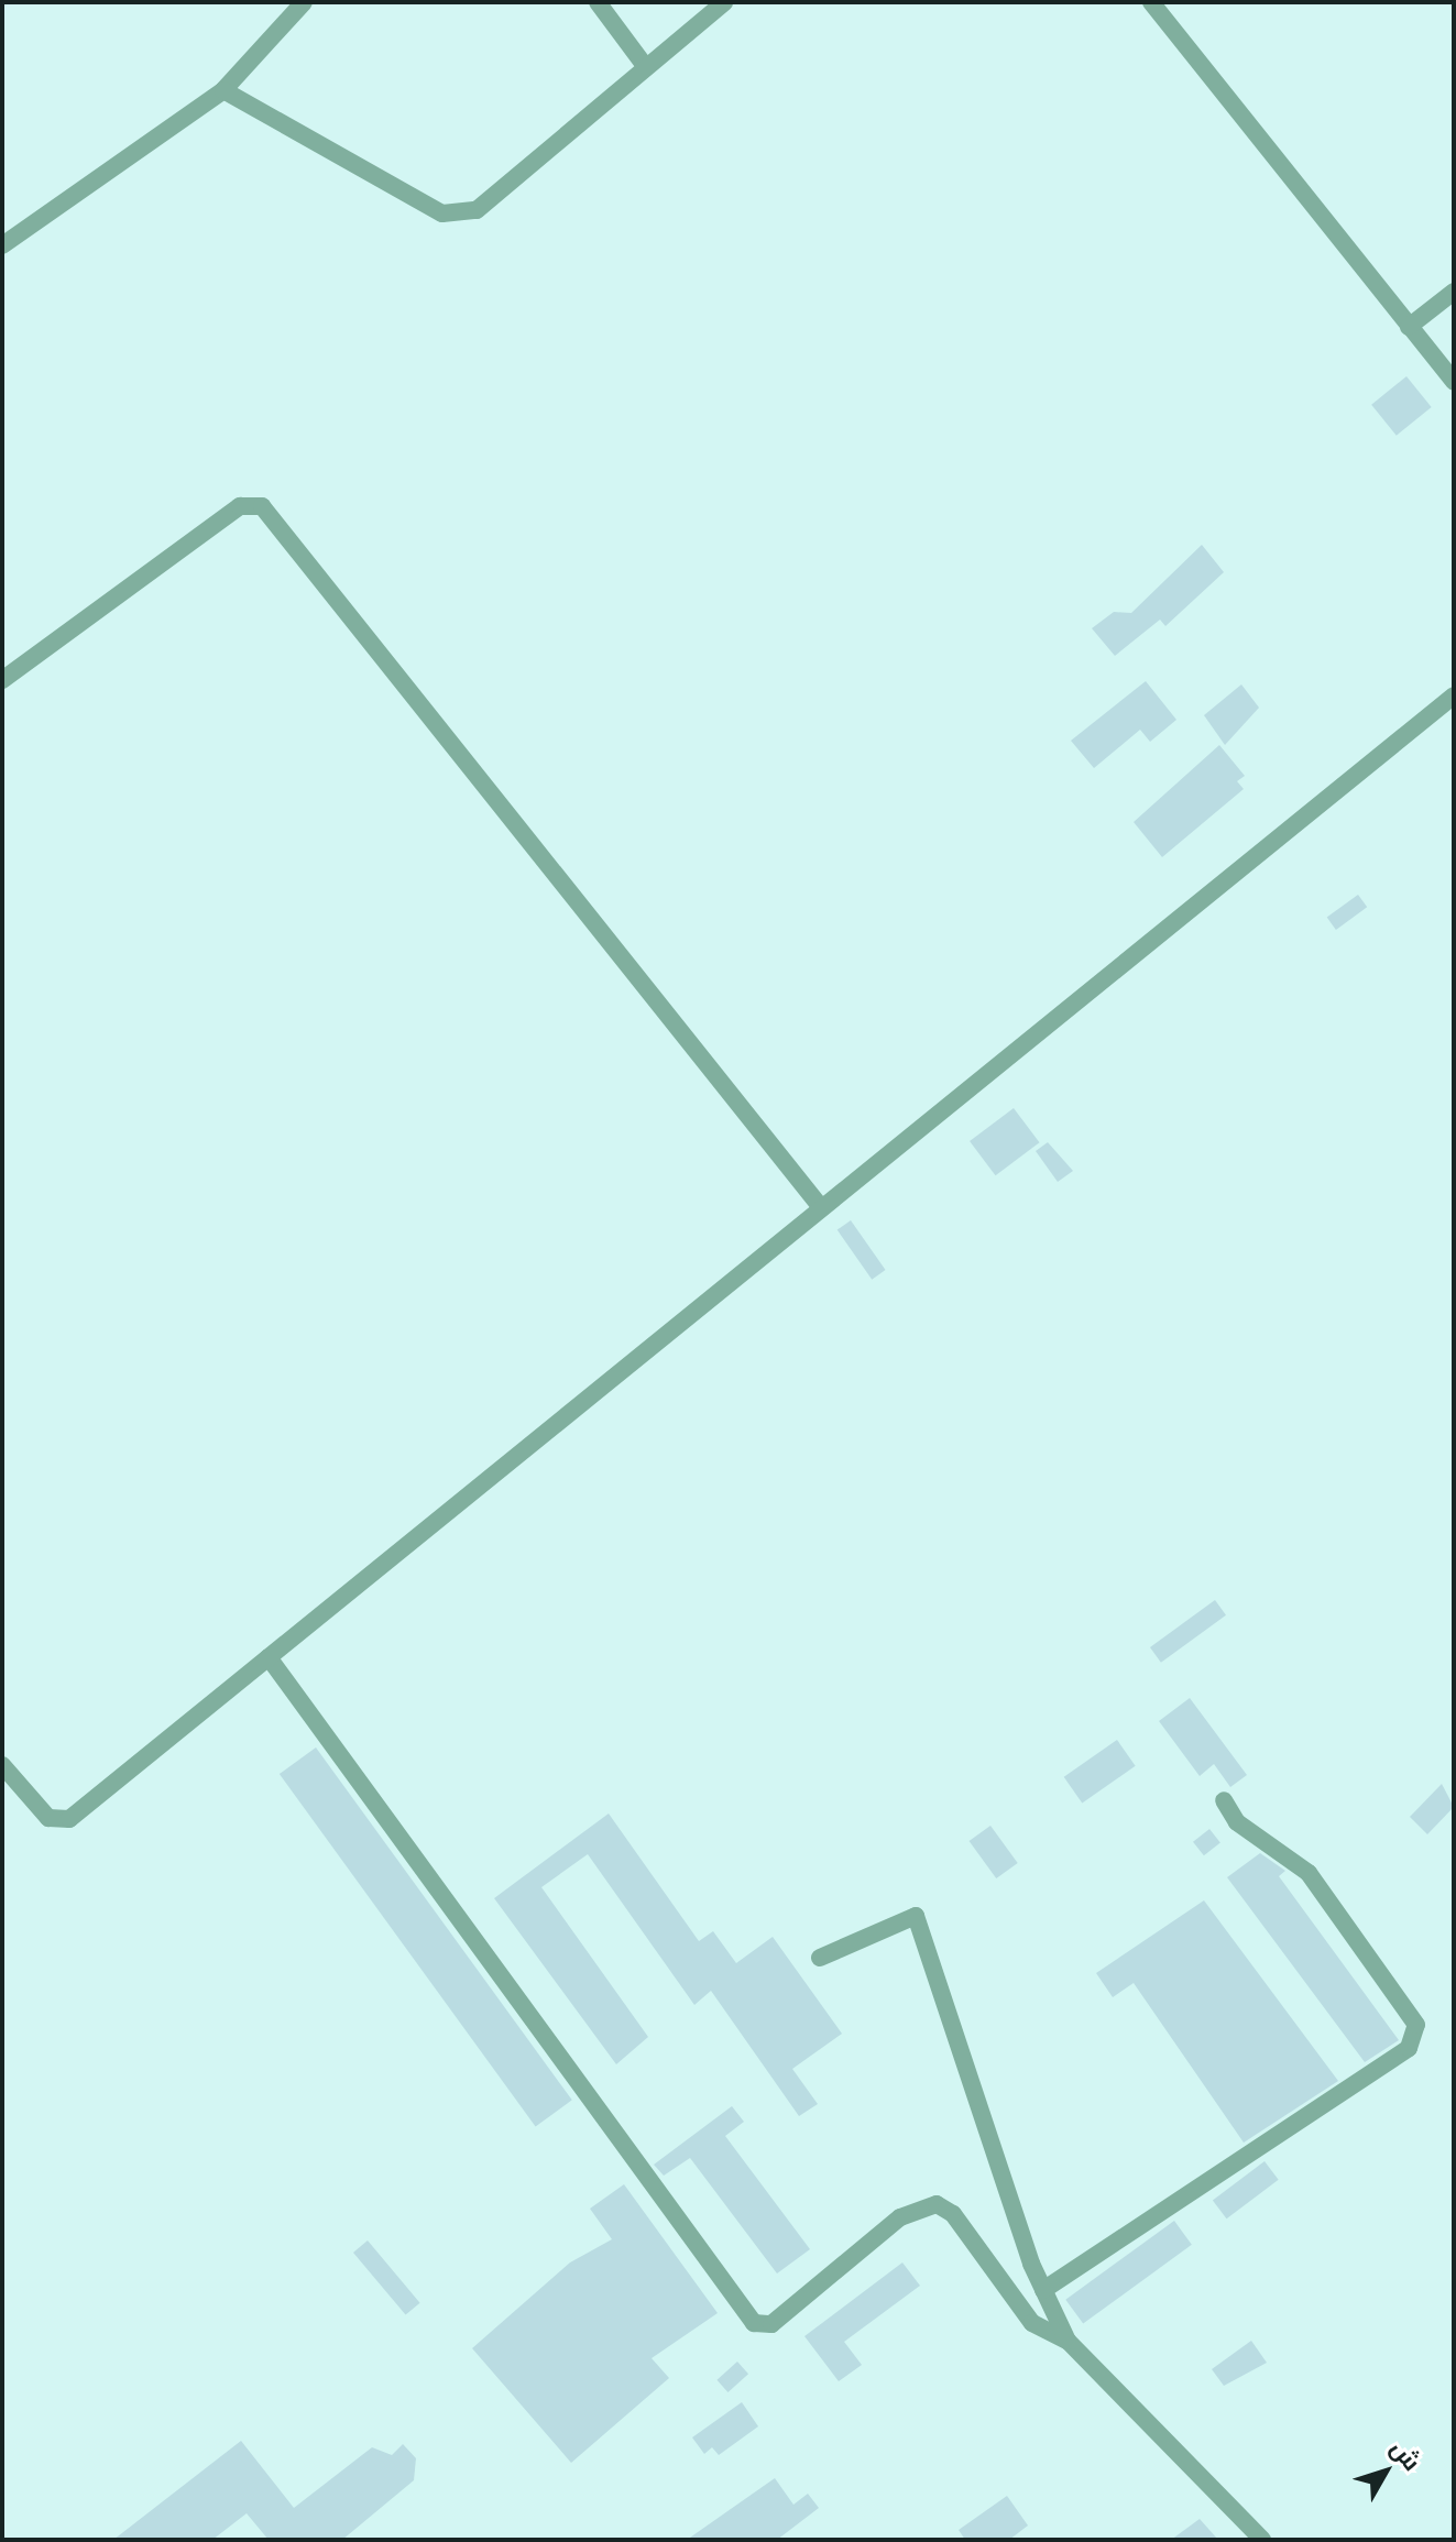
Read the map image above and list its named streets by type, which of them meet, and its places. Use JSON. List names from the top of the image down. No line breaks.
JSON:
{"north":"top right"}
